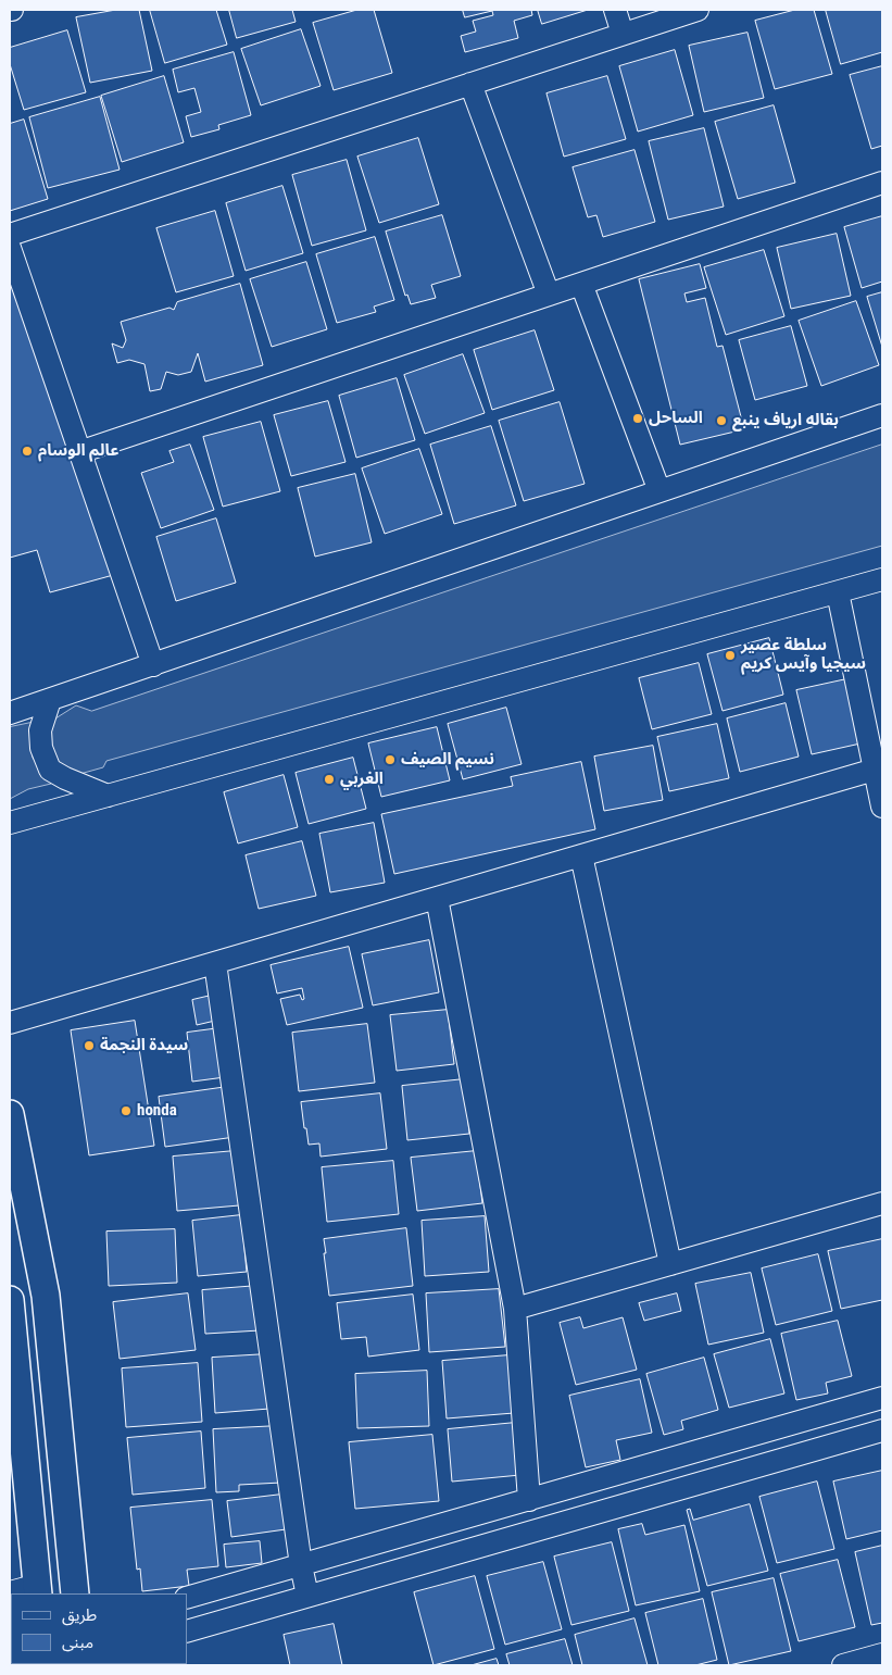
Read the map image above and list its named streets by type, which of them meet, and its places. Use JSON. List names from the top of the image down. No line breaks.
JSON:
{"places":["الساحل","بقاله ارياف ينبع","عالم الوسام","سلطة عصير سيجيا وآيس كريم","نسيم الصيف","الغربي","سيدة النجمة","honda"],"legend":["طريق","مبنى"]}
